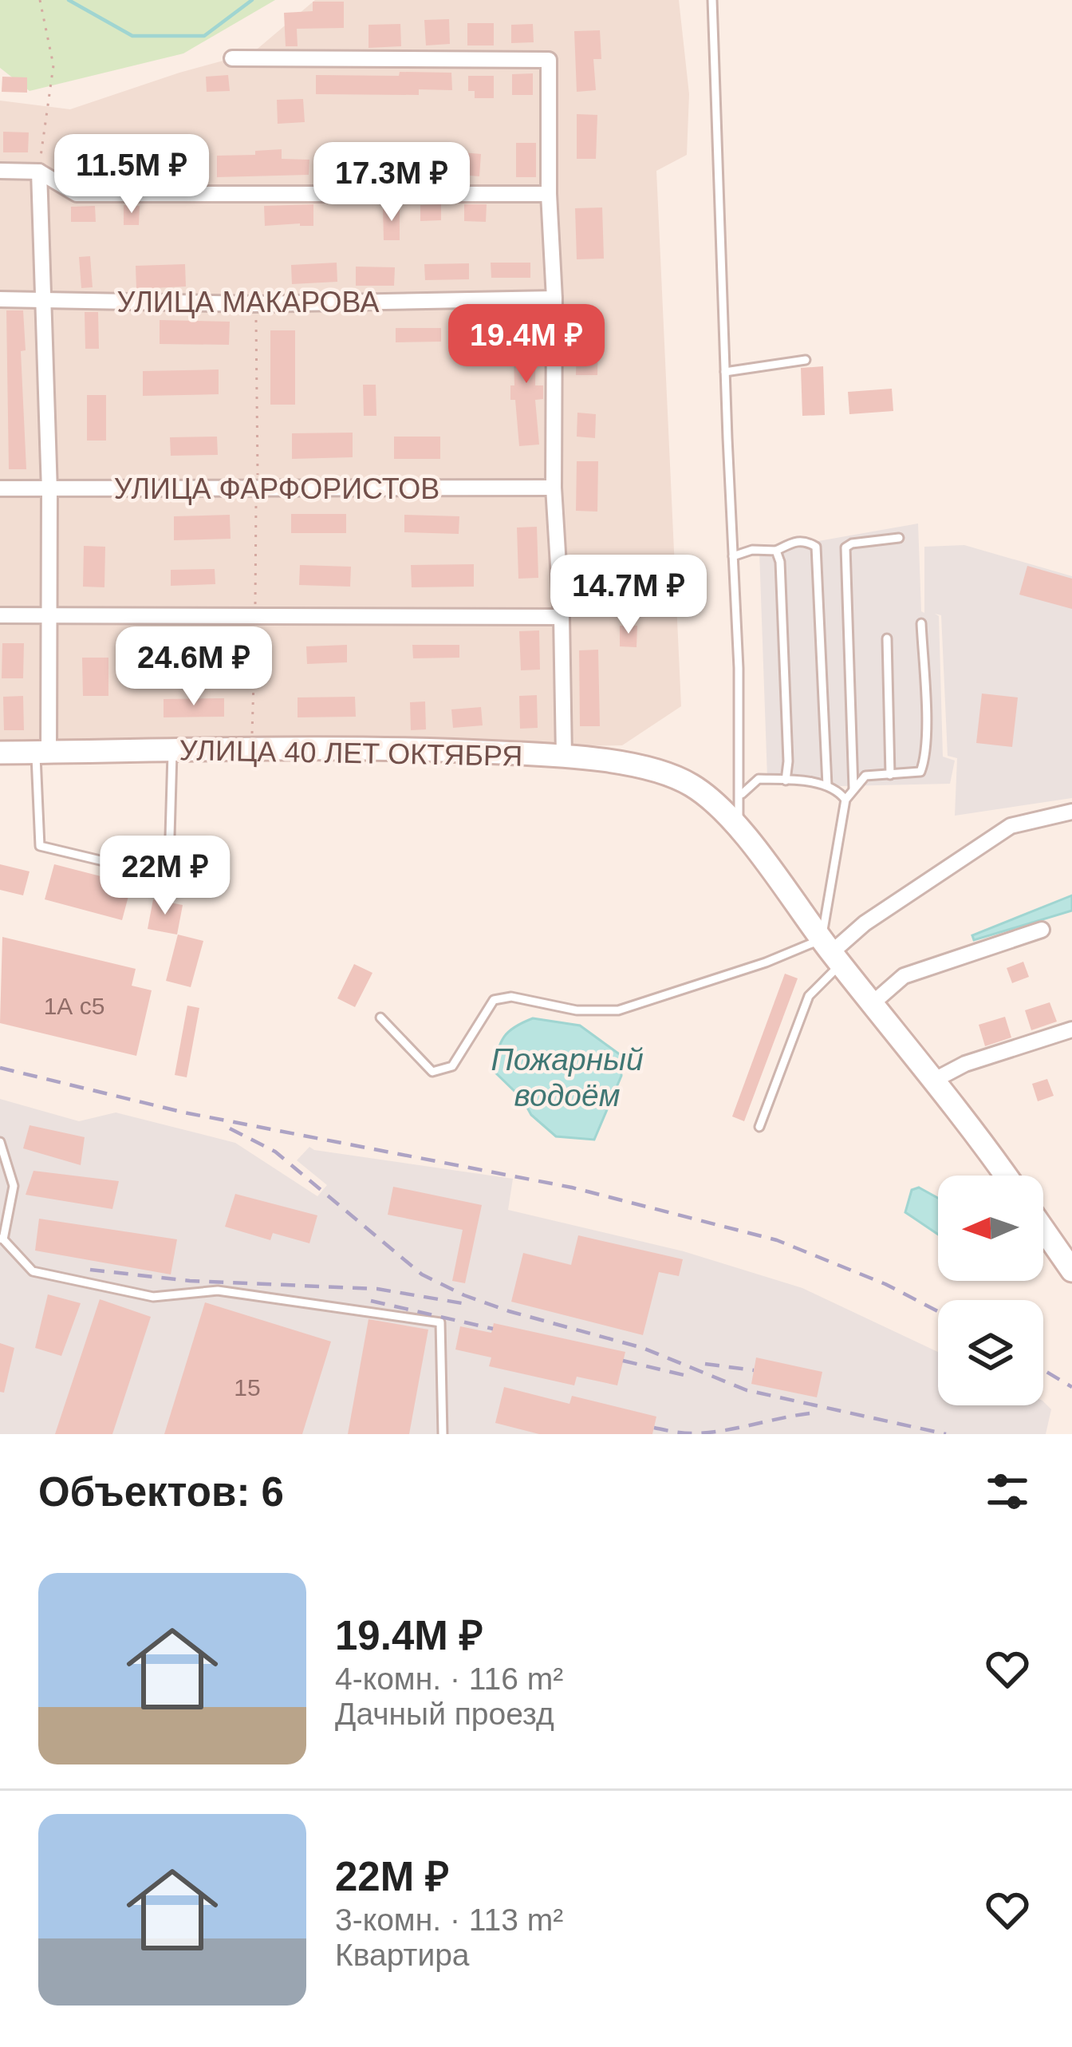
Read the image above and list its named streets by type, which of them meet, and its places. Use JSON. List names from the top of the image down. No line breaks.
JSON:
{"streets":{"street":["УЛИЦА МАКАРОВА","УЛИЦА ФАРФОРИСТОВ","УЛИЦА 40 ЛЕТ ОКТЯБРЯ"]},"water":["Пожарный водоём"],"house_numbers":["1А с5","15"],"north":"left","page":{"price":["11.5M ₽","17.3M ₽","19.4M ₽","14.7M ₽","24.6M ₽","22M ₽"],"heading":"Объектов: 6","list":[{"name":"19.4M ₽","note":"4-комн. · 116 m² · Дачный проезд"},{"name":"22M ₽","note":"3-комн. · 113 m² · Квартира"}]}}
